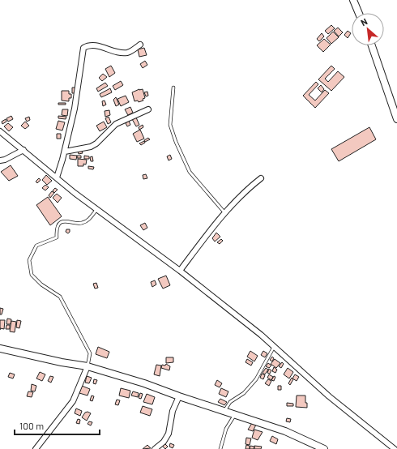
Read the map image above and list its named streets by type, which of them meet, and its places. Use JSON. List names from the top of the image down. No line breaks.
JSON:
{"scale_bar":"100 m","north":"top left"}
